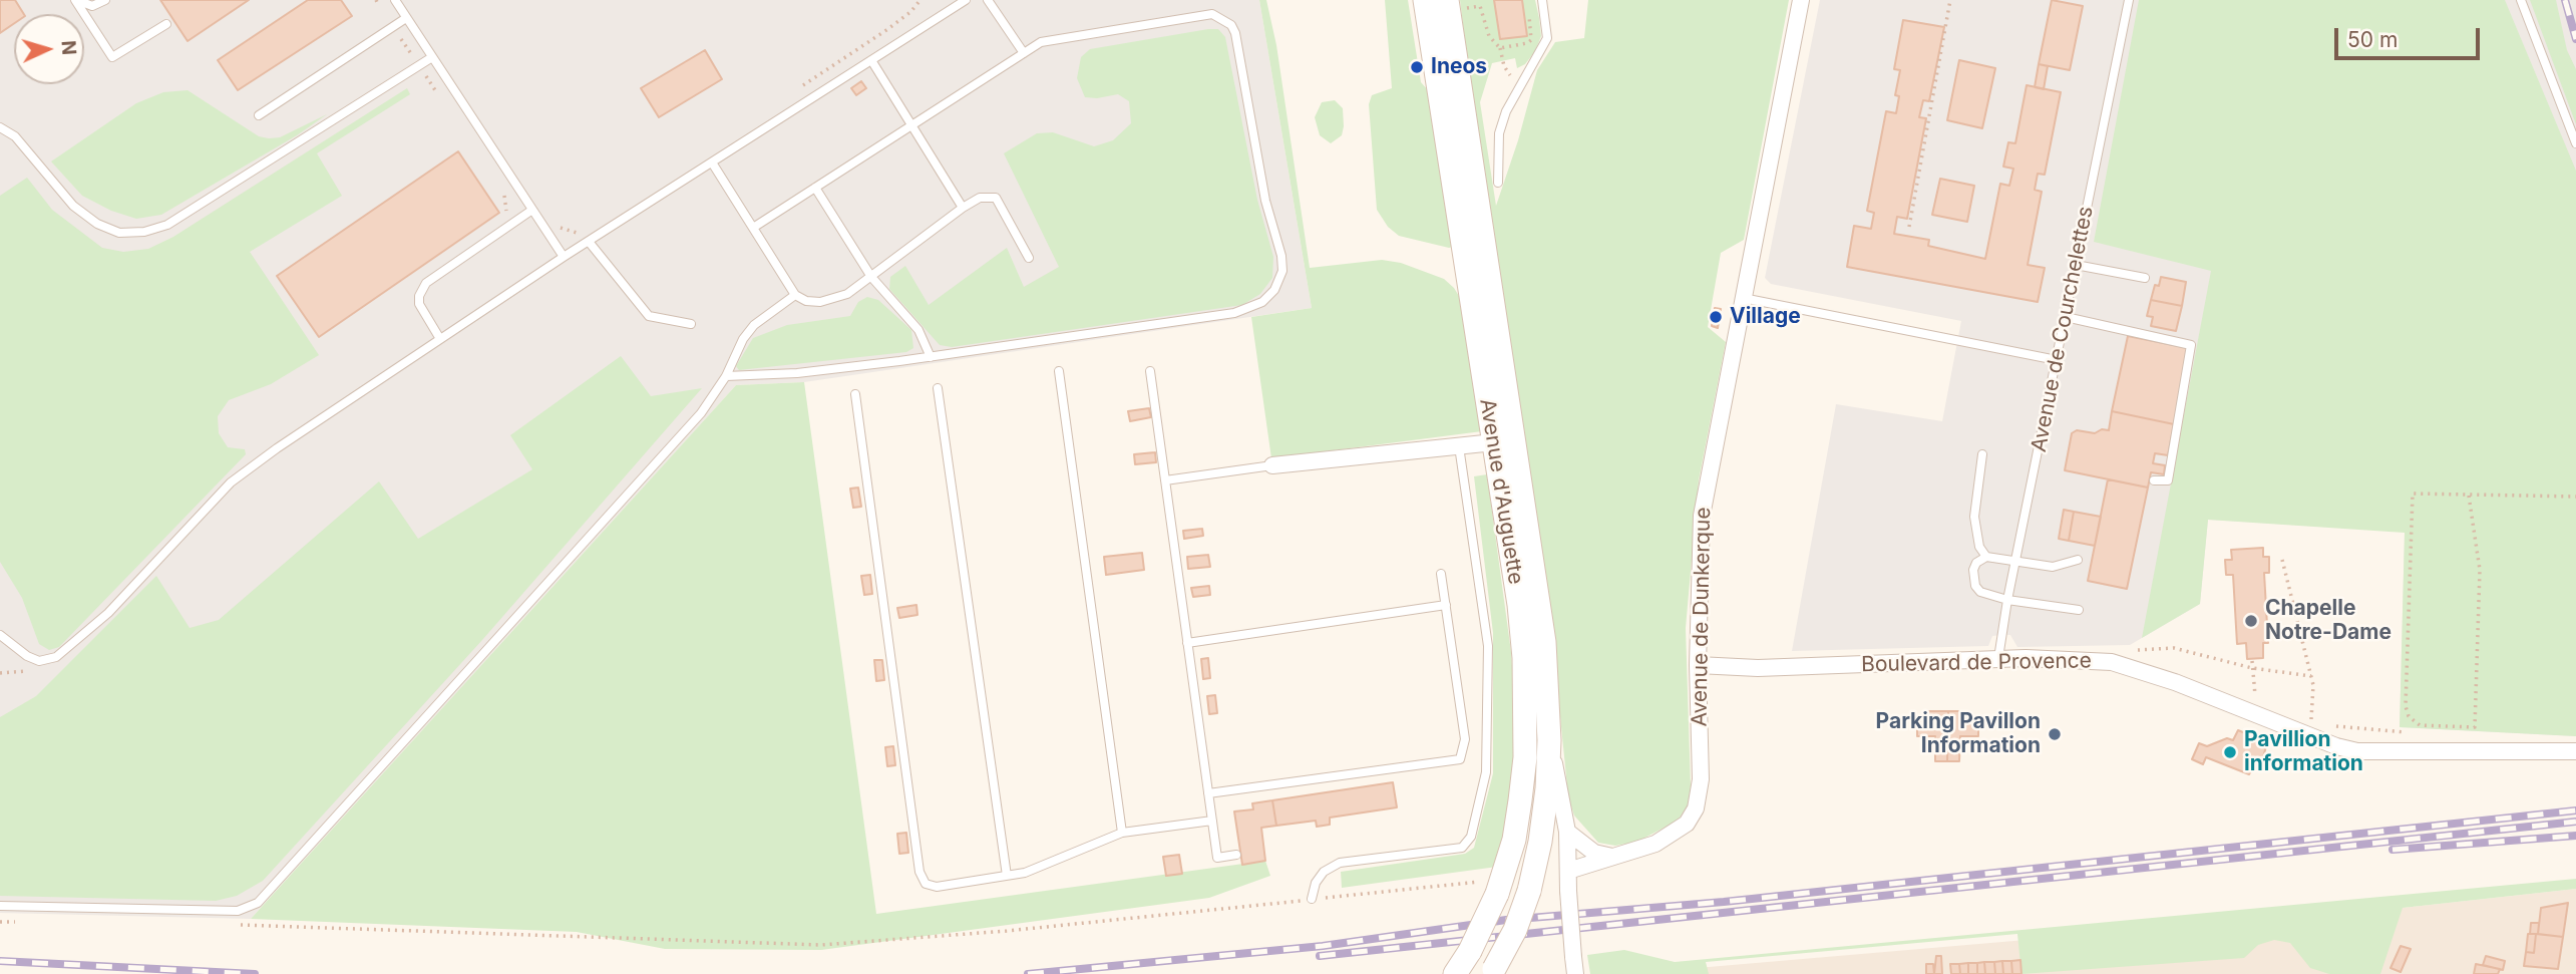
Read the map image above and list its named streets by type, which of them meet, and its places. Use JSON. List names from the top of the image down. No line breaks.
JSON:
{"streets":{"main road":["Avenue d'Auguette"],"street":["Avenue de Dunkerque","Boulevard de Provence"],"lane":["Avenue de Courchelettes"]},"crossings":[["Avenue de Courchelettes","Boulevard de Provence"],["Avenue de Dunkerque","Boulevard de Provence"]],"places":["Ineos","Village","Chapelle Notre-Dame","Parking Pavillon Information","Pavillion information"],"scale_bar":"50 m","north":"right"}
